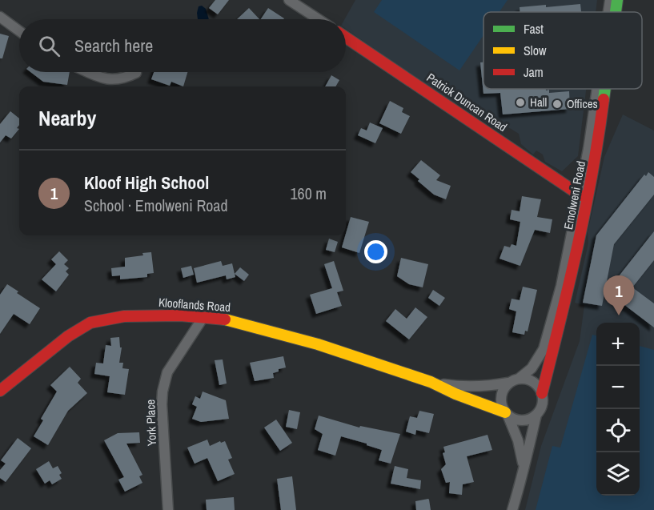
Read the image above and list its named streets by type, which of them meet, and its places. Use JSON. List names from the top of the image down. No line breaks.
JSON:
{"streets":{"street":["Patrick Duncan Road","Emolweni Road","Klooflands Road","York Place"]},"crossings":[["Patrick Duncan Road","Emolweni Road"],["Emolweni Road","Klooflands Road"],["Klooflands Road","York Place"]],"places":["Hall","Offices"],"legend":["Fast","Slow","Jam"],"page":{"search":"Search here","heading":"Nearby","list":[{"mark":"1","name":"Kloof High School","note":"School · Emolweni Road","value":"160 m"}],"pins":"1","map_buttons":["+","−"]}}
